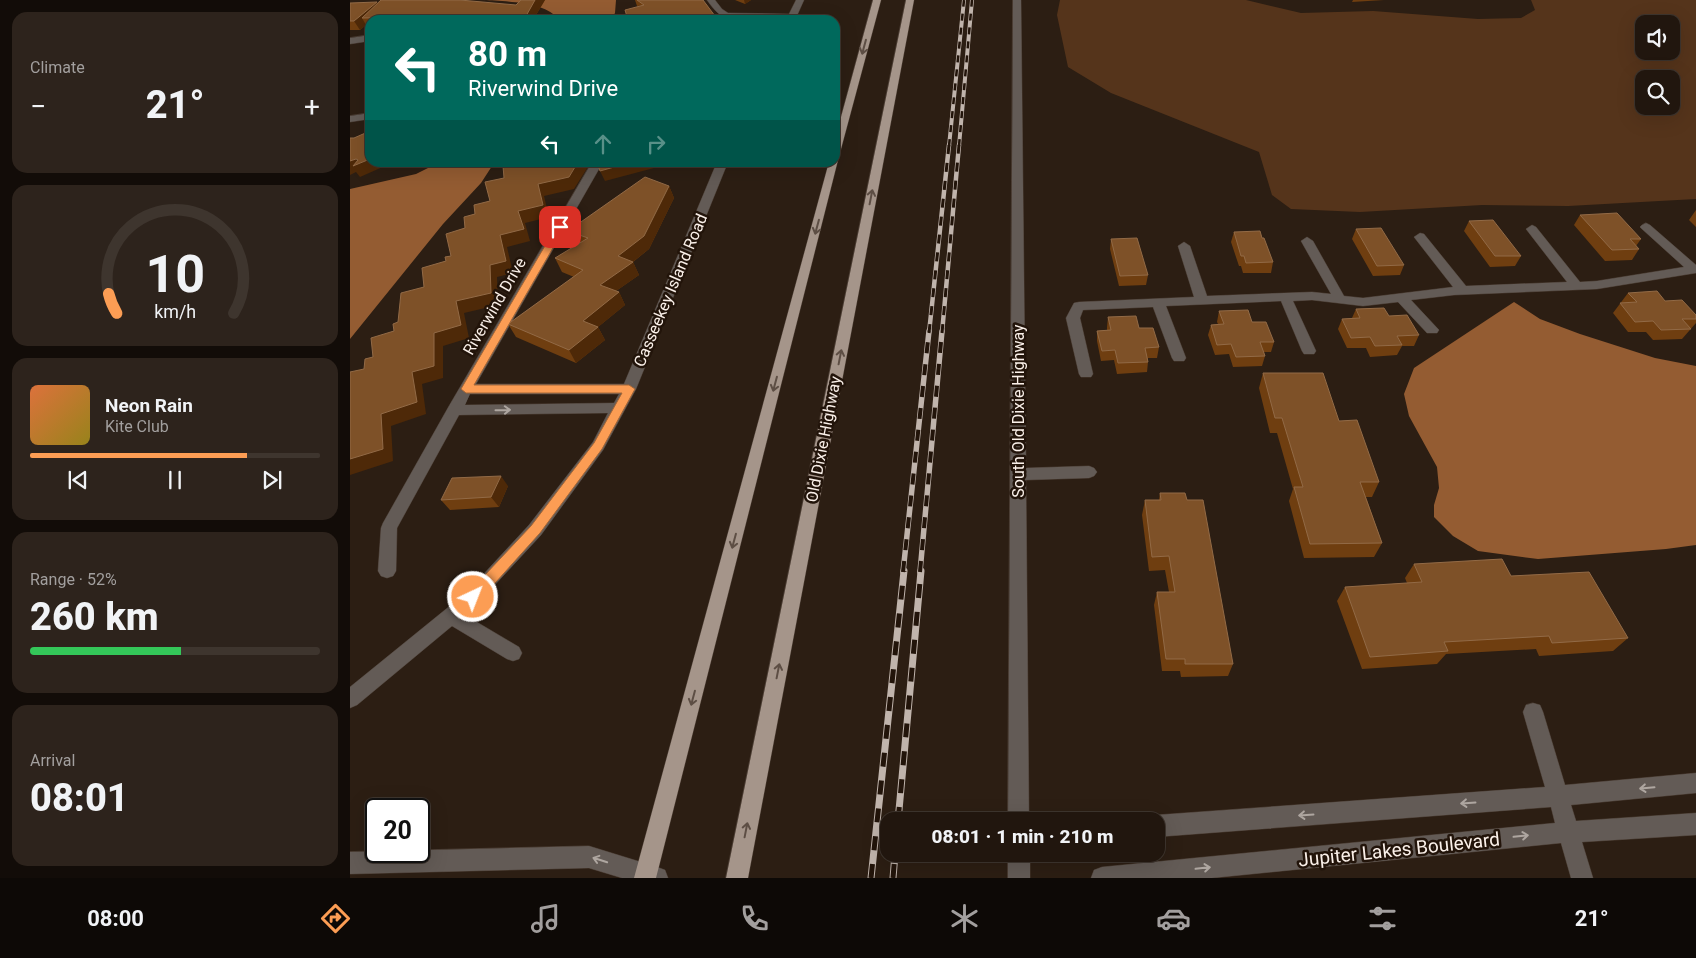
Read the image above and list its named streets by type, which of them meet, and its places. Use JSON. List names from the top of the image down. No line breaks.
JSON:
{"streets":{"main road":["Old Dixie Highway"],"street":["Casseekey Island Road","Riverwind Drive","South Old Dixie Highway","Jupiter Lakes Boulevard"]},"page":{"tile":["Climate",["Range · 52%","260 km"],["Arrival","08:01"]],"turn":["80 m","Riverwind Drive"],"heat":["−","21°","+"],"song":["Neon Rain","Kite Club"],"limit":"20","trip":"08:01 · 1 min · 210 m","tabs":["08:00","21°"],"gauge":["10","km/h"]}}
